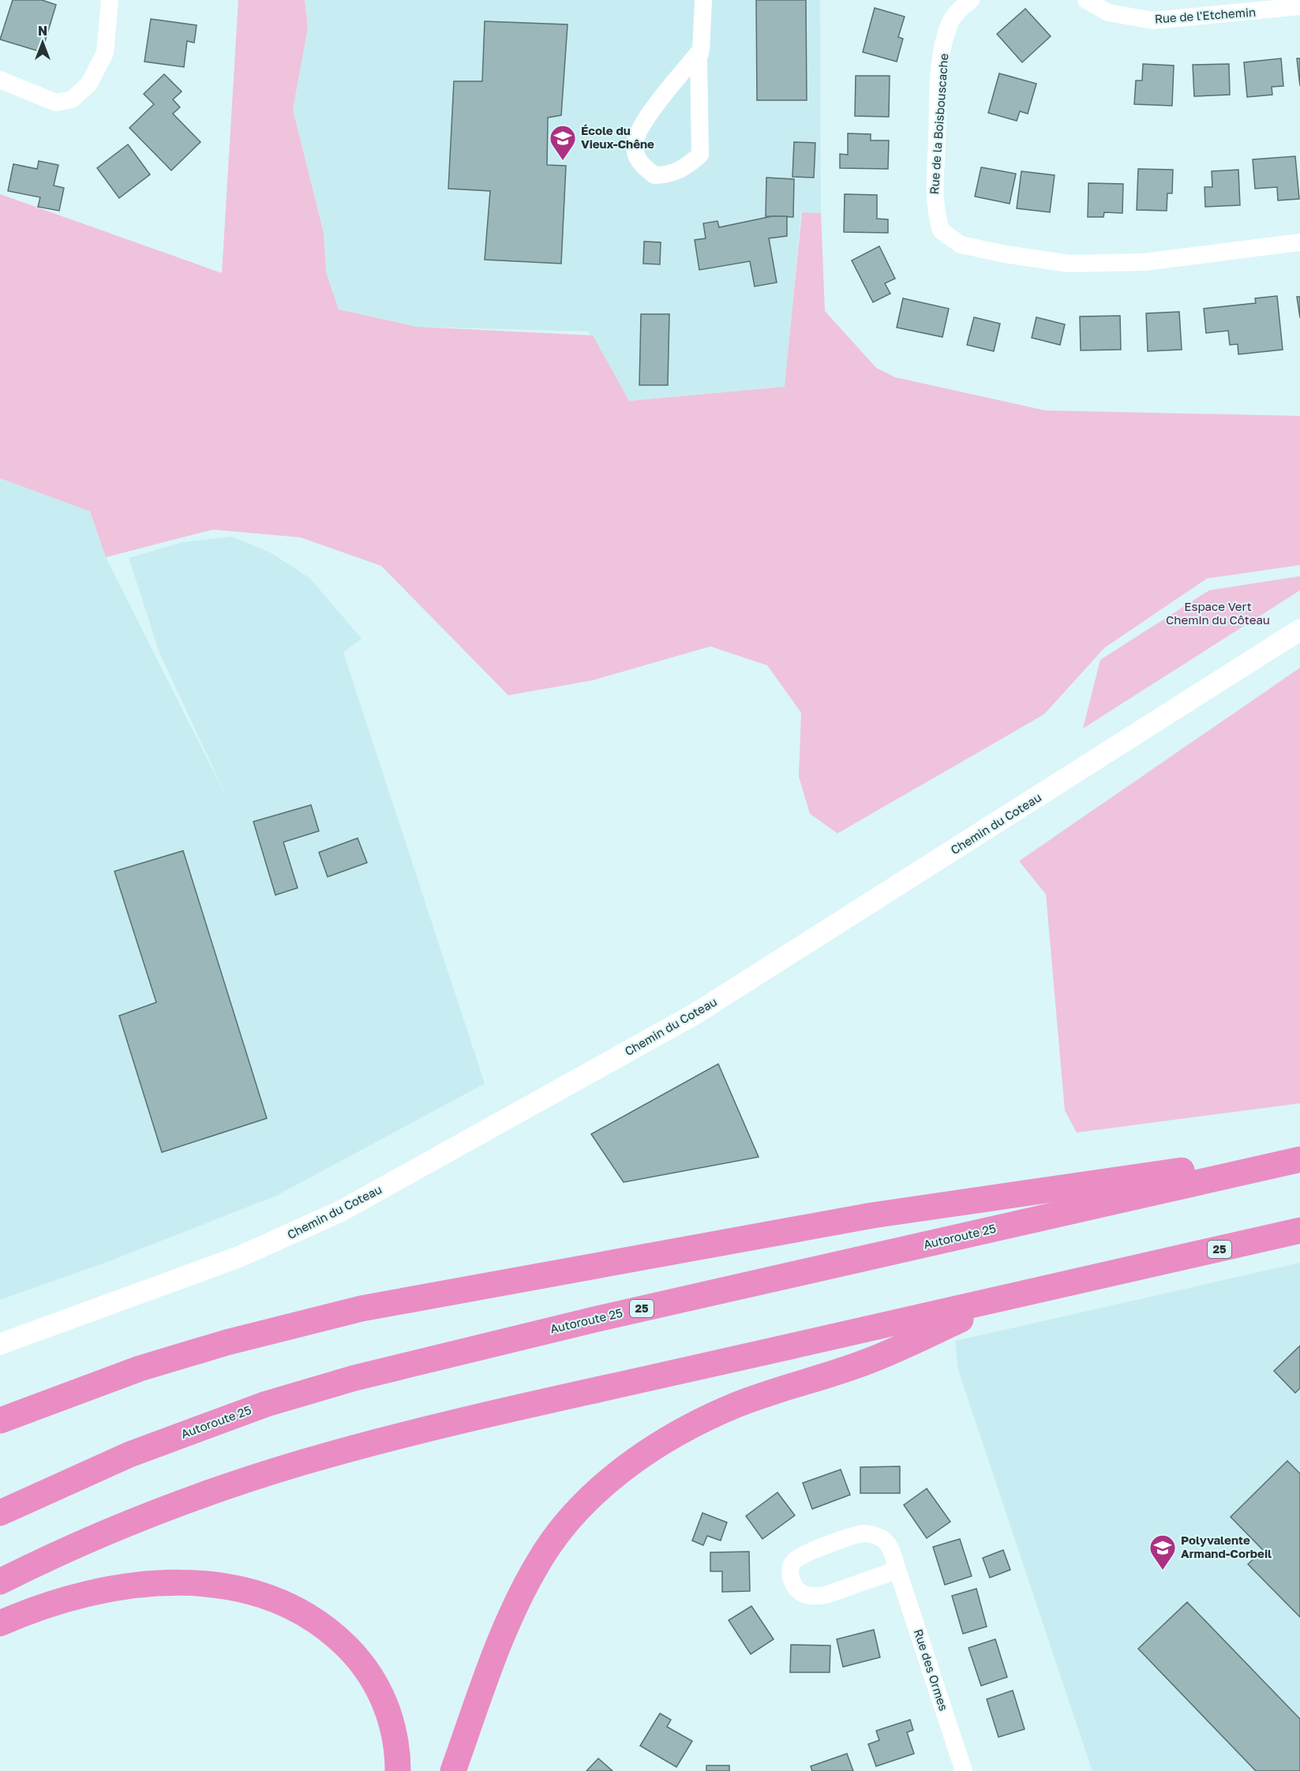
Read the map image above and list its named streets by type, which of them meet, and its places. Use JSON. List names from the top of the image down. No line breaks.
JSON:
{"streets":{"highway":["Autoroute 25","25"],"street":["Rue de l'Etchemin","Rue de la Boisbouscache","Chemin du Coteau","Rue des Ormes"]},"parks":["Espace Vert Chemin du Côteau"],"places":{"school or university":["École du Vieux-Chêne","Polyvalente Armand-Corbeil"]},"north":"top"}
